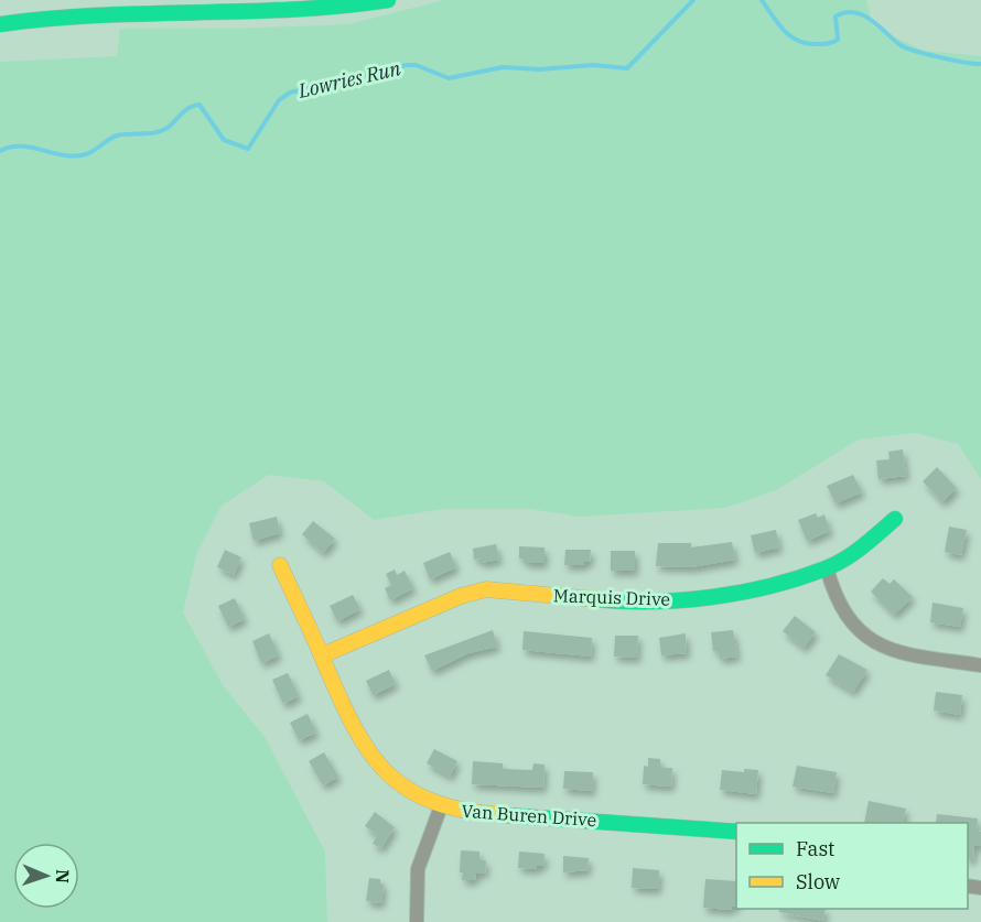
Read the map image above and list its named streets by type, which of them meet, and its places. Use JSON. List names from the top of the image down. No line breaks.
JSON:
{"streets":{"street":["Marquis Drive","Van Buren Drive"]},"crossings":[["Marquis Drive","Van Buren Drive"]],"water":["Lowries Run"],"legend":["Fast","Slow"],"north":"right"}
